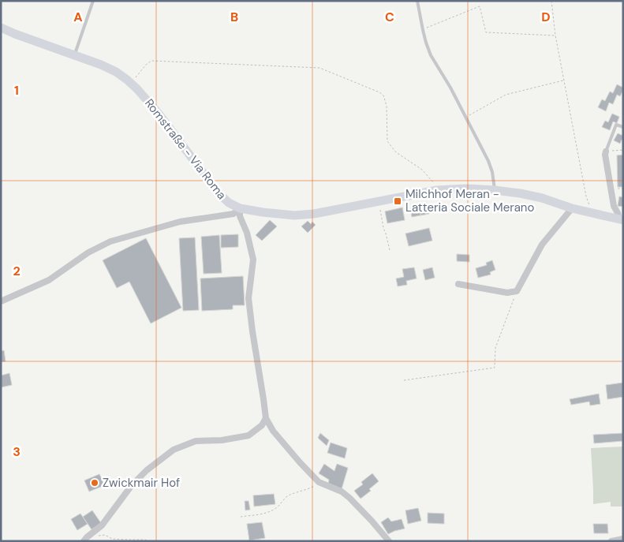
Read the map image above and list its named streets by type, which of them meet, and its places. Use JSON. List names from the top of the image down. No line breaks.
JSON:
{"streets":{"street":["Romstraße - Via Roma"]},"places":{"transit":["Milchhof Meran - Latteria Sociale Merano"],"other":["Zwickmair Hof"]},"grid":{"columns":["A","B","C","D"],"rows":["1","2","3"]}}
